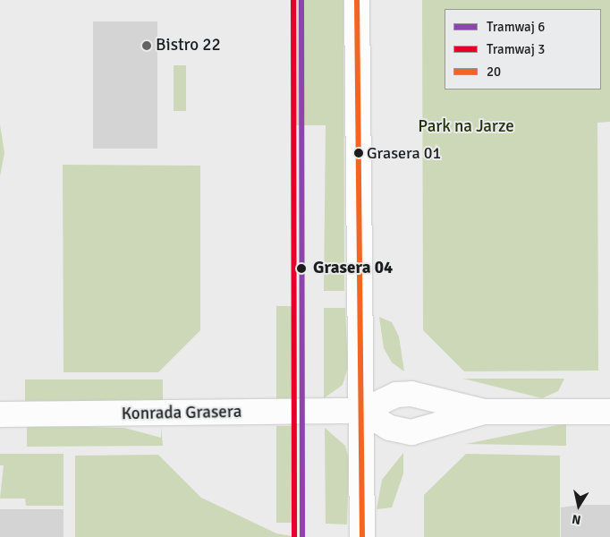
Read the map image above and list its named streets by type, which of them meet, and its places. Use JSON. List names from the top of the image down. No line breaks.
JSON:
{"streets":{"street":["Konrada Grasera"]},"parks":["Park na Jarze"],"places":["Bistro 22","Grasera 01","Grasera 04"],"lines":["tram line 6","tram line 3","transit line 20"],"legend":["Tramwaj 6","Tramwaj 3","20"],"north":"bottom"}
